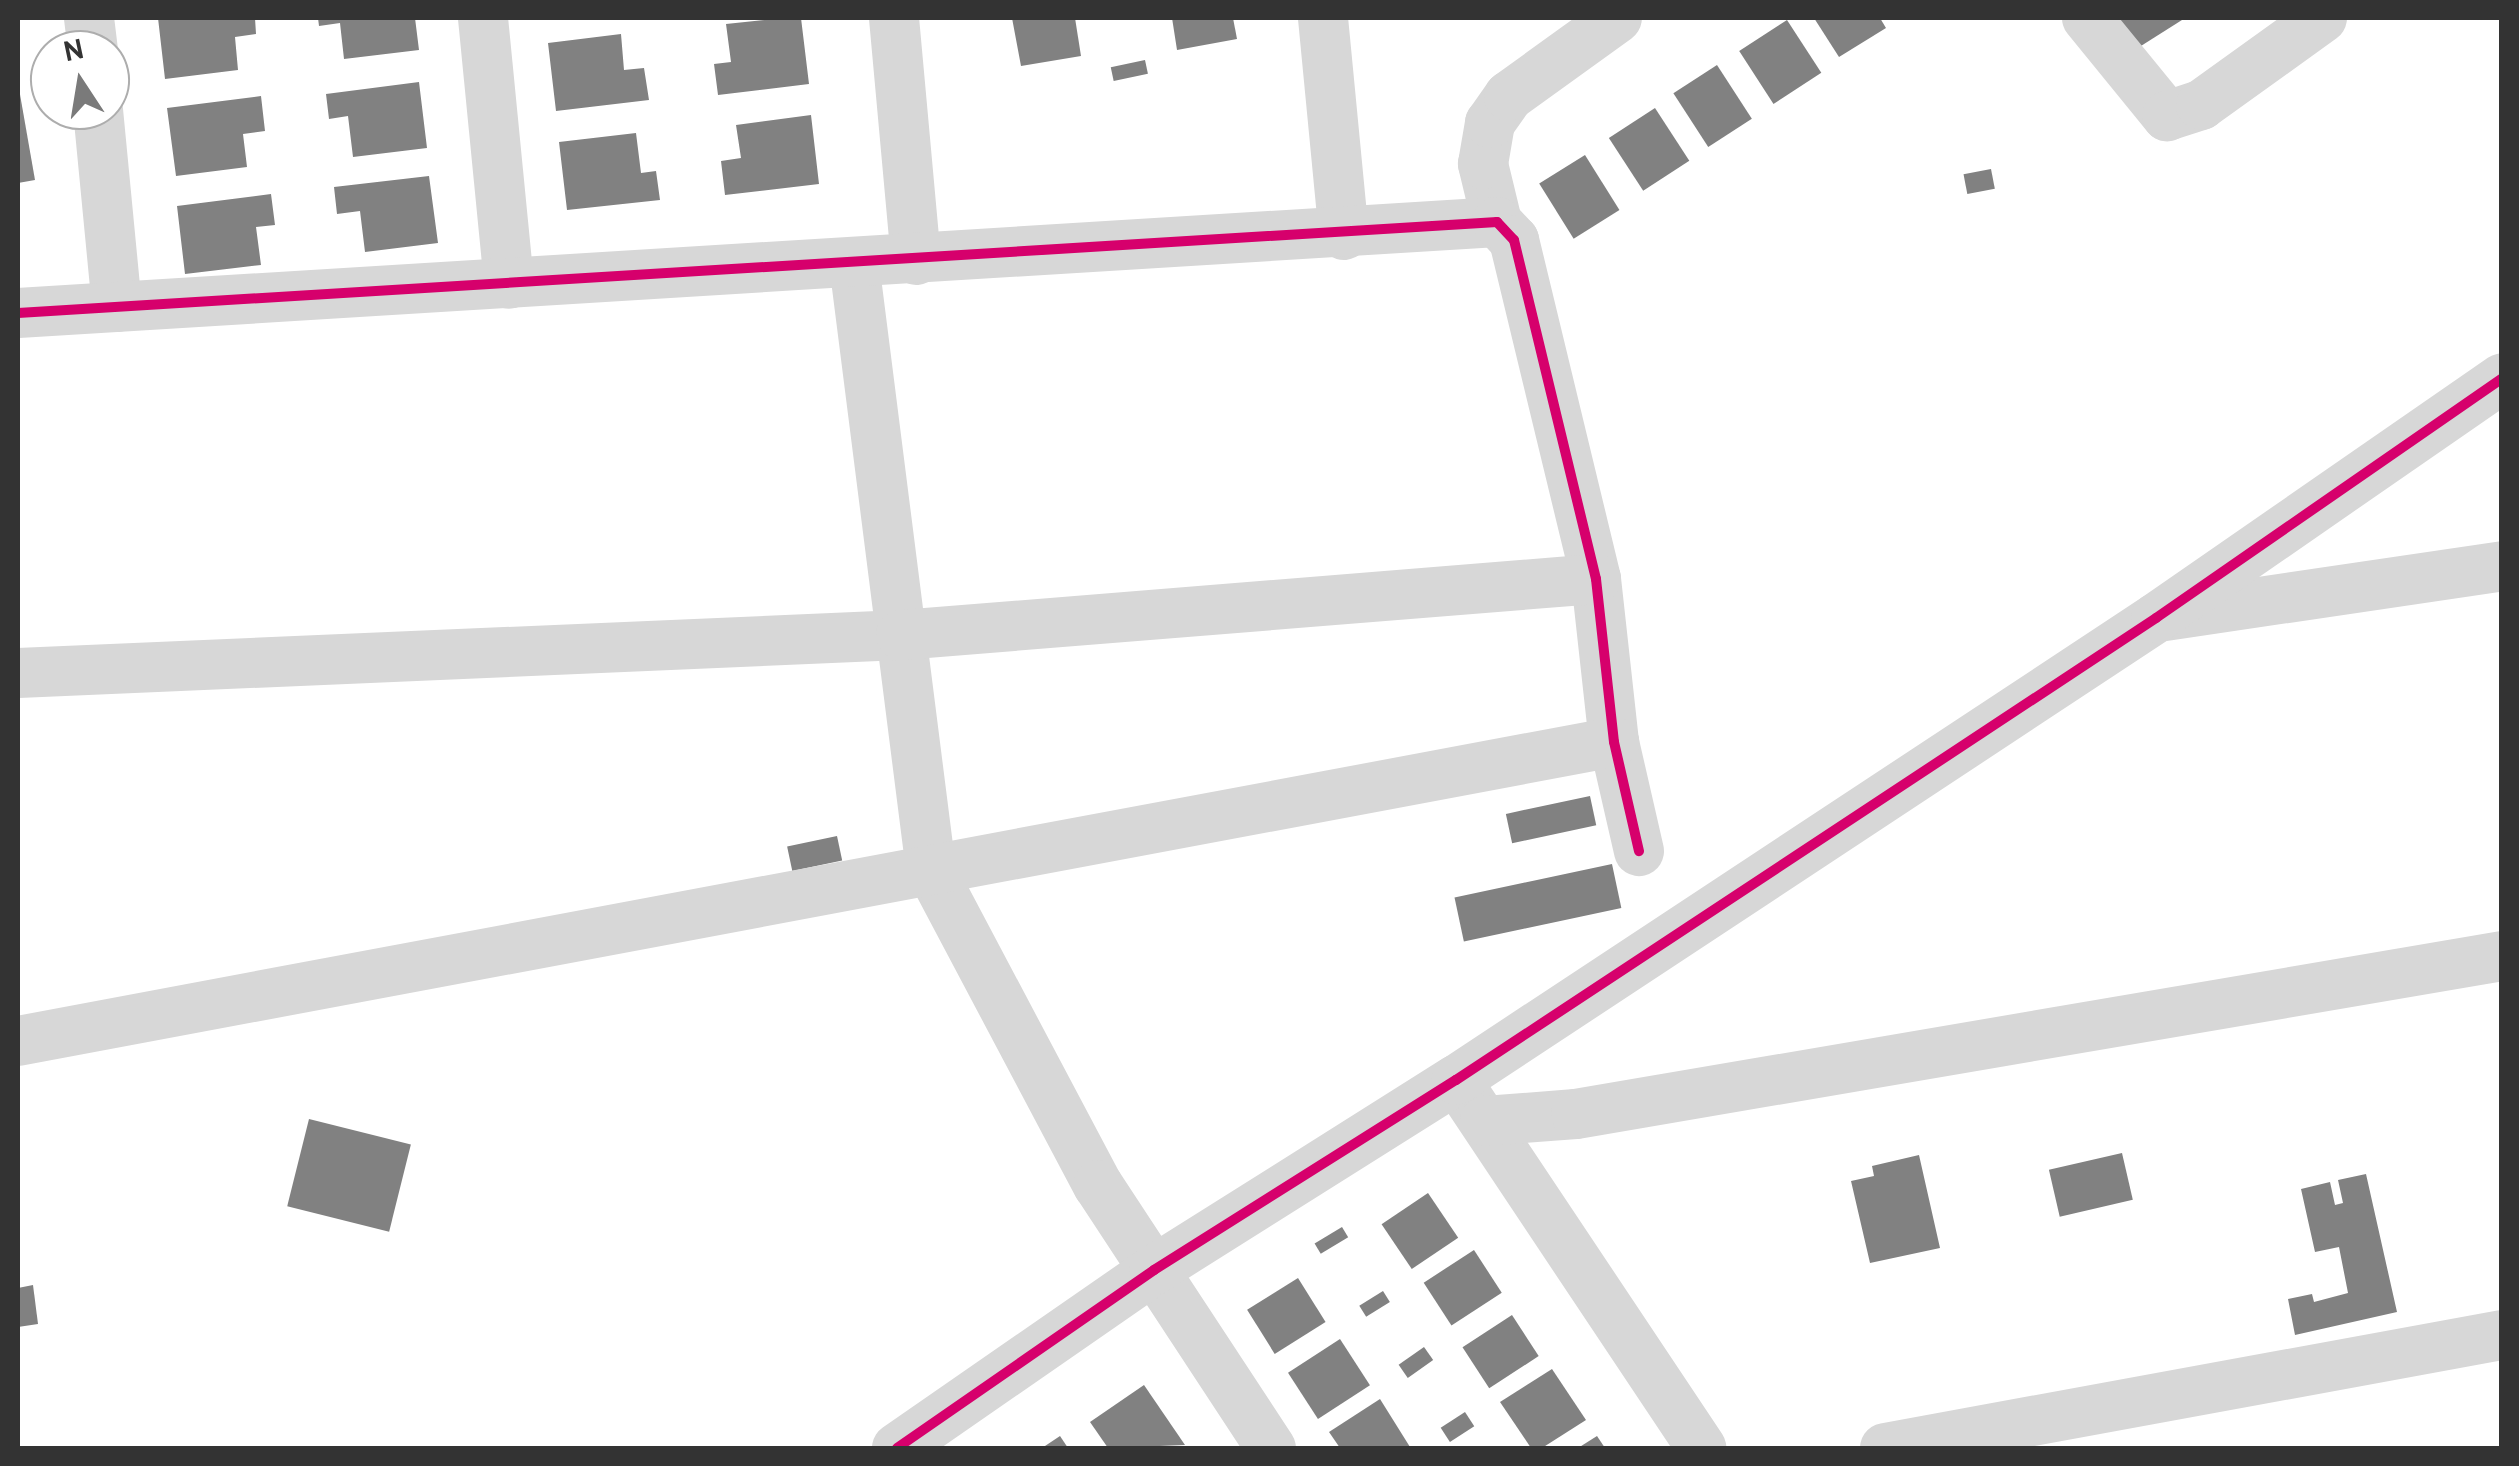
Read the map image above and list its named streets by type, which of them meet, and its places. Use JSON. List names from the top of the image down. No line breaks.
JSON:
{"north":"top"}
